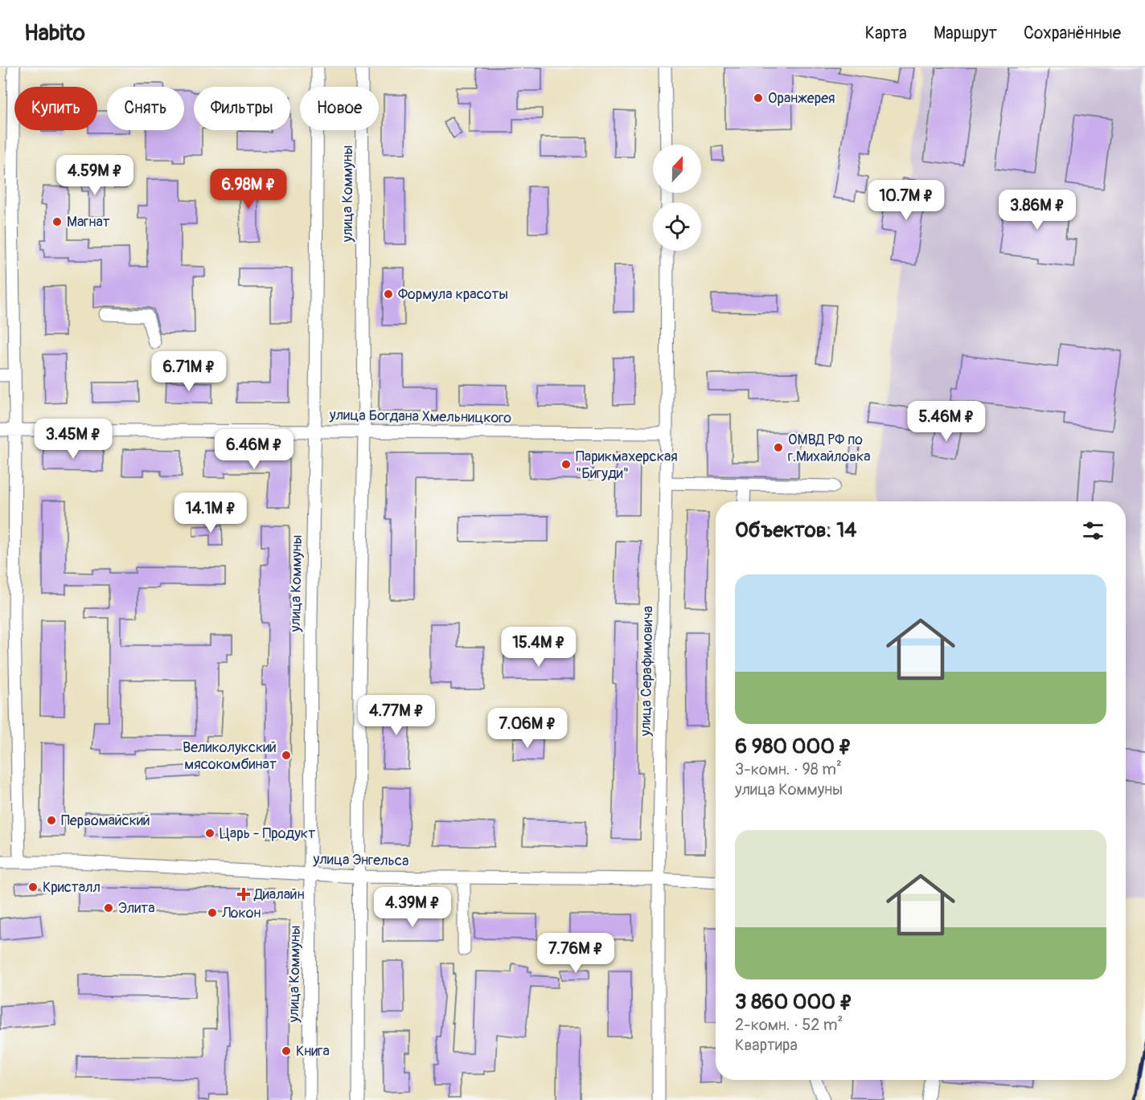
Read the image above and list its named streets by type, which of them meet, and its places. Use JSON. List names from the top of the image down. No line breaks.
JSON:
{"streets":{"street":["улица Коммуны","улица Богдана Хмельницкого","улица Серафимовича","улица Энгельса"]},"crossings":[["улица Коммуны","улица Богдана Хмельницкого"],["улица Коммуны","улица Энгельса"],["улица Богдана Хмельницкого","улица Серафимовича"],["улица Серафимовича","улица Энгельса"]],"places":{"other":["Оранжерея","Магнат","Формула красоты","ОМВД РФ по г.Михайловка","Парикмахерская \"Бигуди\"","Великолукский мясокомбинат","Первомайский","Царь - Продукт","Кристалл","Элита","Локон","Книга"],"health":["Диалайн"]},"north":"top","page":{"header":"Habito","nav":["Карта","Маршрут","Сохранённые"],"chip":["Купить","Снять","Фильтры","Новое"],"price":["4.59M ₽","6.98M ₽","10.7M ₽","3.86M ₽","6.71M ₽","5.46M ₽","3.45M ₽","6.46M ₽","14.1M ₽","15.4M ₽","4.77M ₽","7.06M ₽","4.39M ₽","7.76M ₽"],"heading":"Объектов: 14","list":[{"name":"6 980 000 ₽","note":"3-комн. · 98 m² · улица Коммуны"},{"name":"3 860 000 ₽","note":"2-комн. · 52 m² · Квартира"}]}}
